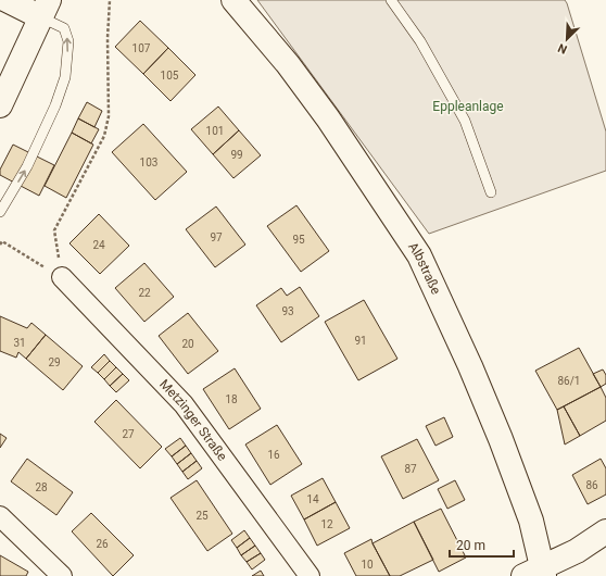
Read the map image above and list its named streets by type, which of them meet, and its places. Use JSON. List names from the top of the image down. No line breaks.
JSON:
{"streets":{"street":["Albstraße","Metzinger Straße"]},"parks":["Eppleanlage"],"house_numbers":["107","105","101","99","103","97","95","24","22","93","91","31","20","29","86/1","18","27","16","87","86","28","14","25","12","26","10"],"scale_bar":"20 m","north":"bottom left"}
